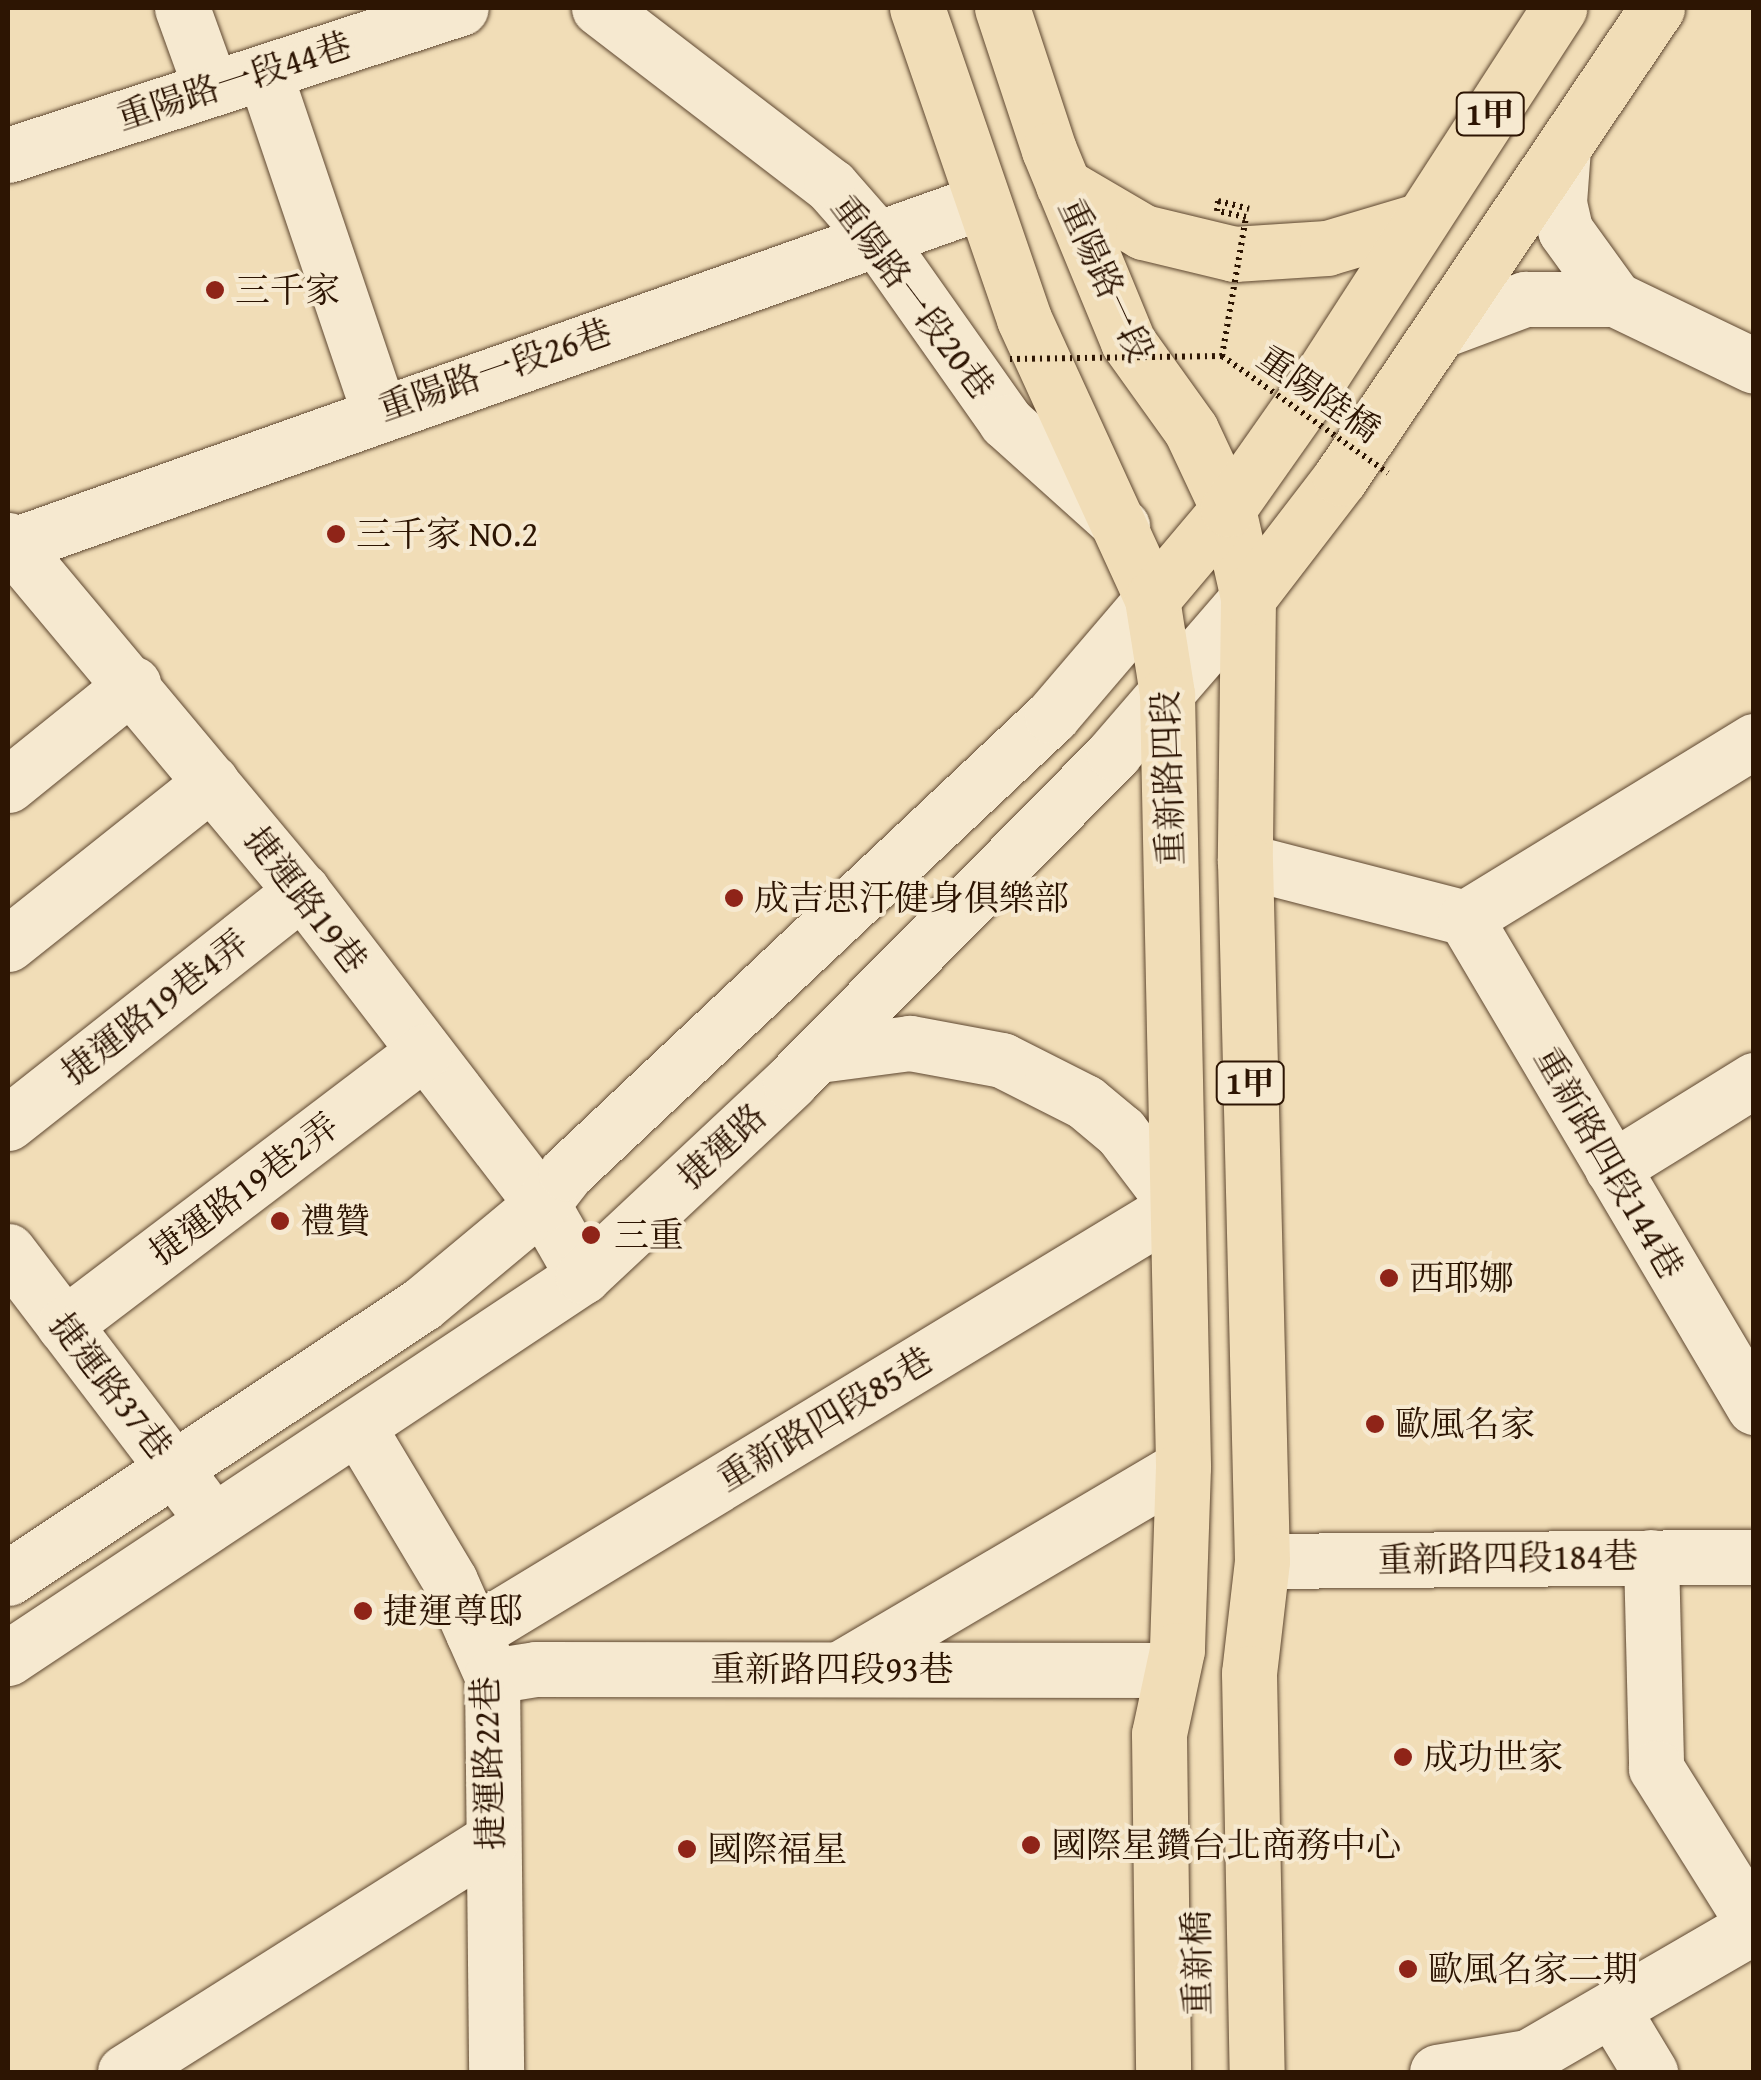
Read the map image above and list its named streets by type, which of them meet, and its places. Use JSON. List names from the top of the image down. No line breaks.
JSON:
{"streets":{"main road":["1甲","重陽路一段","重新路四段","重新橋"],"street":["重陽路一段44巷","重陽路一段20巷","重陽路一段26巷","捷運路19巷","捷運路19巷4弄","捷運路","重新路四段144巷","捷運路19巷2弄","捷運路37巷","重新路四段85巷","重新路四段184巷","重新路四段93巷","捷運路22巷"],"path":["重陽陸橋"]},"crossings":[["1甲","重陽路一段"],["1甲","重陽陸橋"],["1甲","重新路四段"],["1甲","捷運路"],["1甲","重新路四段184巷"],["1甲","重新橋"],["重陽路一段","捷運路"],["重陽路一段20巷","重陽路一段26巷"],["重陽路一段26巷","捷運路19巷"],["重新路四段","捷運路"],["重新路四段","重新路四段85巷"],["重新路四段","重新路四段93巷"],["重新路四段","重新橋"],["捷運路19巷","捷運路19巷4弄"],["捷運路19巷","捷運路"],["捷運路19巷","捷運路19巷2弄"],["捷運路","捷運路37巷"],["捷運路","捷運路22巷"],["捷運路19巷2弄","捷運路37巷"],["重新路四段85巷","重新路四段93巷"],["重新路四段85巷","捷運路22巷"],["重新路四段184巷","重新橋"],["重新路四段93巷","捷運路22巷"],["重新路四段93巷","重新橋"]],"places":["三千家","三千家 NO.2","成吉思汗健身俱樂部","禮贊","三重","西耶娜","歐風名家","捷運尊邸","成功世家","國際星鑽台北商務中心","國際福星","歐風名家二期"]}
